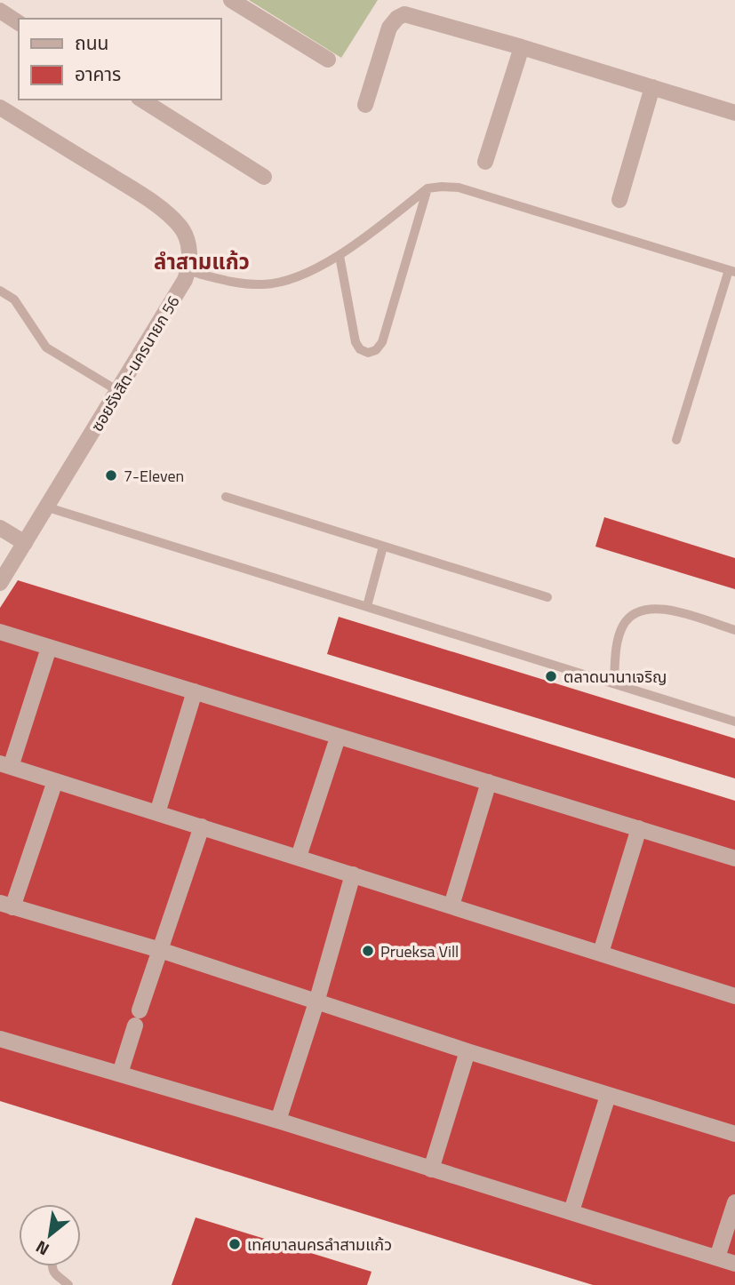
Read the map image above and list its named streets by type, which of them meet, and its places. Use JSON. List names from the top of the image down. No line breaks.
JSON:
{"streets":{"street":["ซอยรังสิต-นครนายก 56"]},"districts":["ลำสามแก้ว"],"places":["7-Eleven","ตลาดนานาเจริญ","Prueksa Vill","เทศบาลนครลำสามแก้ว"],"legend":["ถนน","อาคาร"],"north":"bottom left"}
